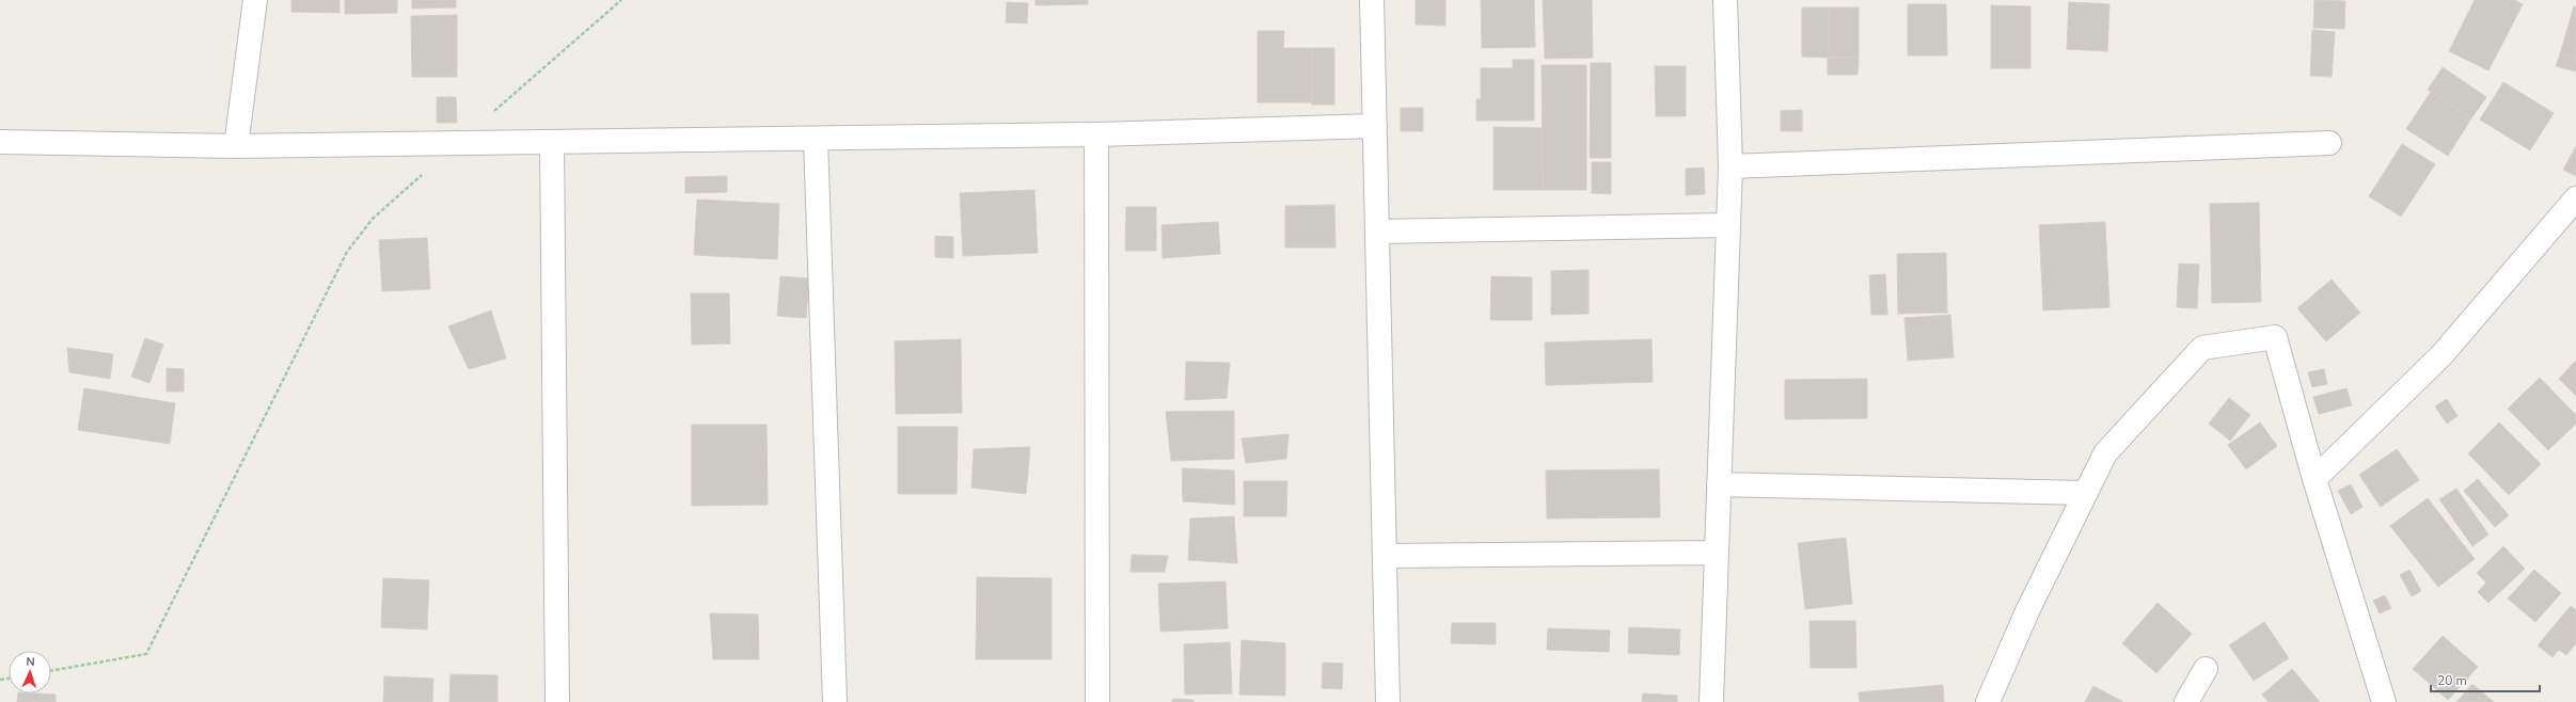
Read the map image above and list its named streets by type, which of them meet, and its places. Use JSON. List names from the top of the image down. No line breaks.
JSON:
{"scale_bar":"20 m","north":"top"}
